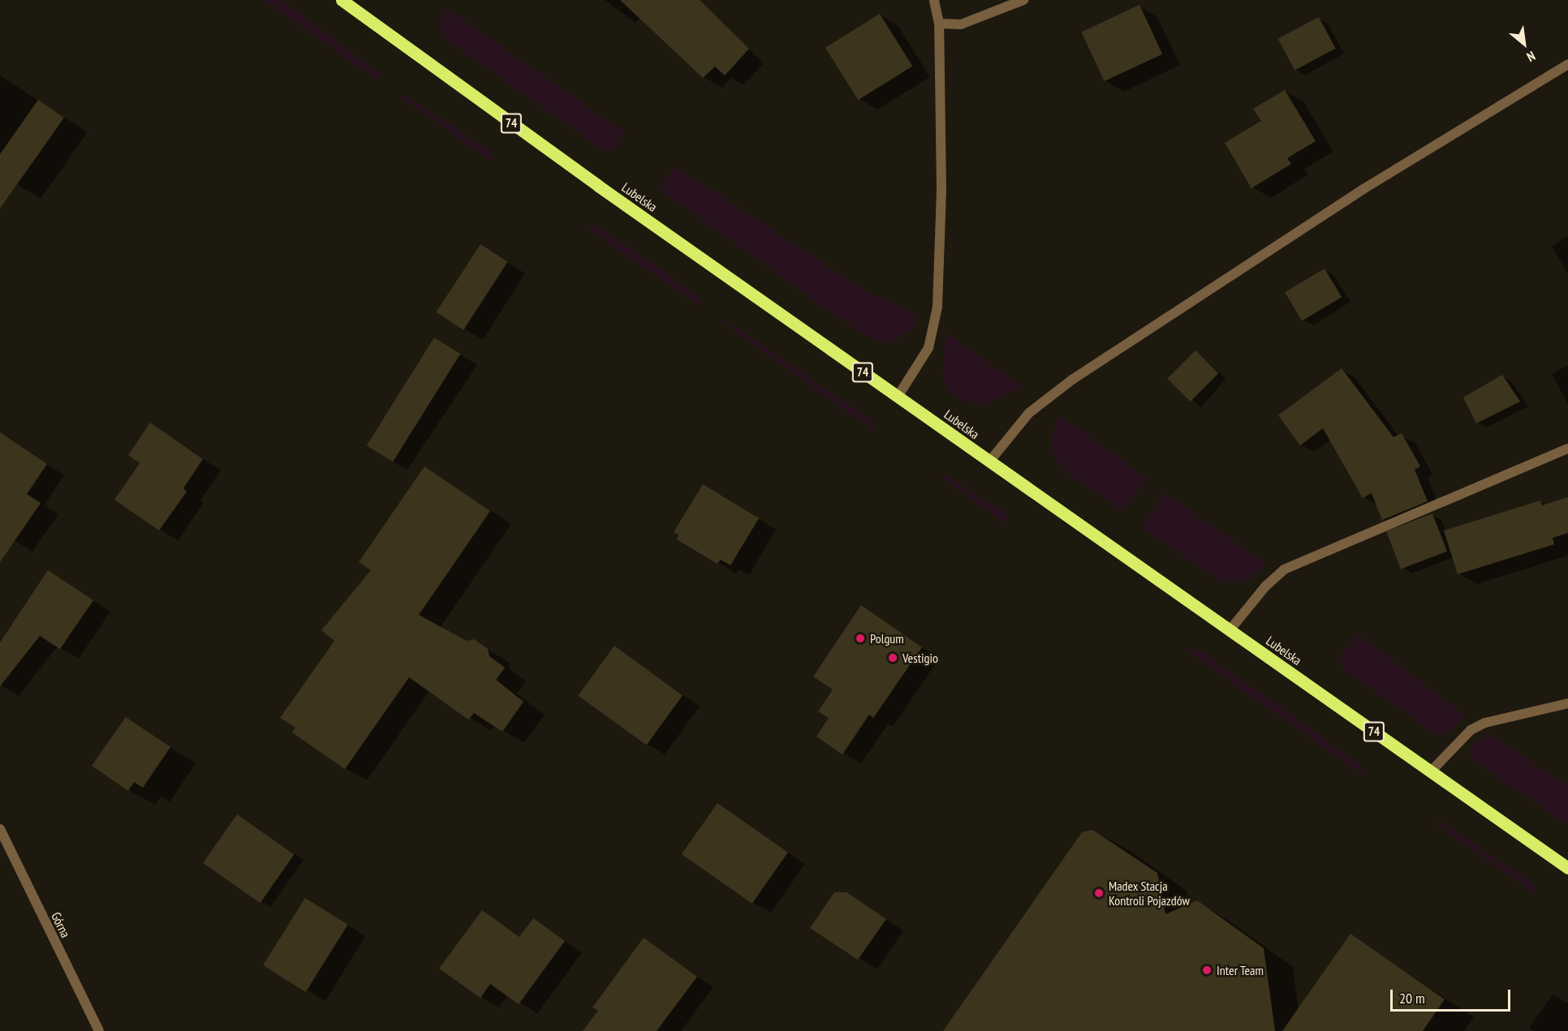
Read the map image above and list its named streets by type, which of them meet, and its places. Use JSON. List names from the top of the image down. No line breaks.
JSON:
{"streets":{"main road":["74","Lubelska"],"street":["Górna"]},"places":["Polgum","Vestigio","Madex Stacja Kontroli Pojazdów","Inter Team"],"scale_bar":"20 m","north":"bottom right"}
